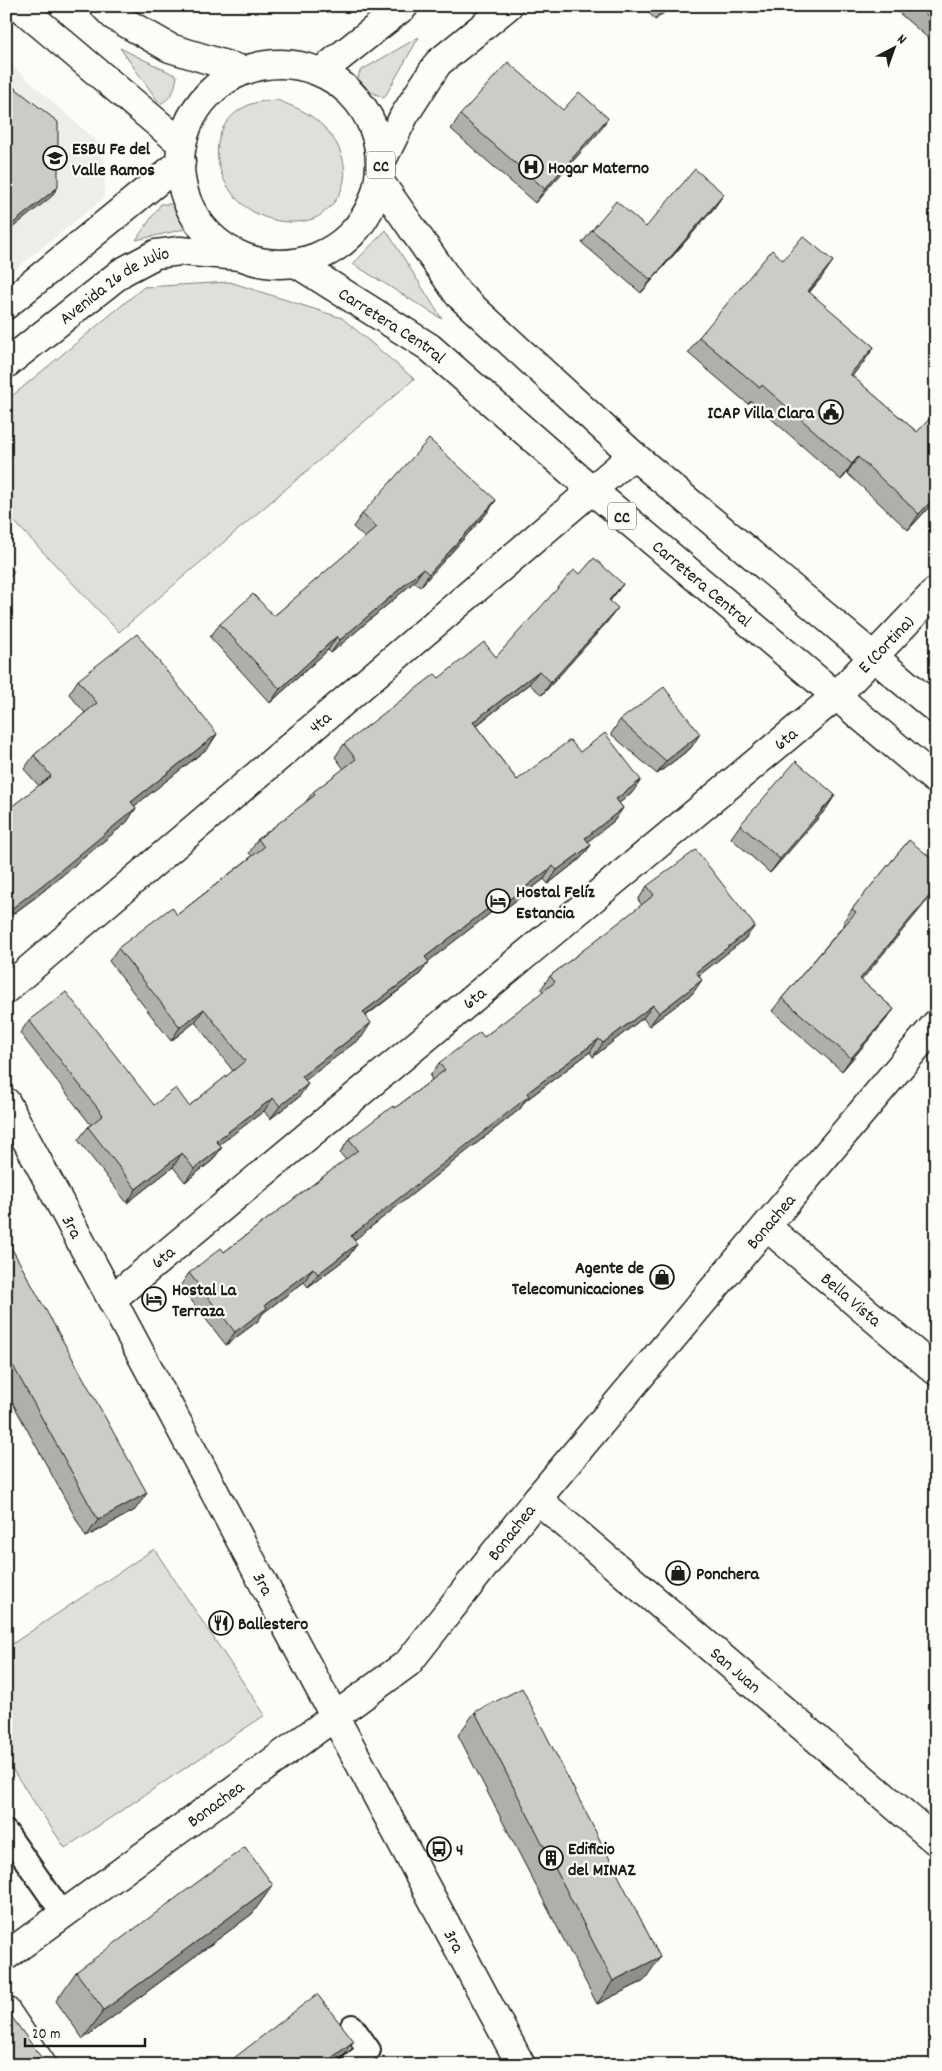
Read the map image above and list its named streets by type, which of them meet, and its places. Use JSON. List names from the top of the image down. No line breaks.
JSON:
{"streets":{"street":["CC","Avenida 26 de Julio","Carretera Central","E (Cortina)","4ta","6ta","Bonachea","3ra","Bella Vista","San Juan"]},"crossings":[["CC","Avenida 26 de Julio"],["CC","Carretera Central"],["CC","E (Cortina)"],["CC","4ta"],["Carretera Central","E (Cortina)"],["Carretera Central","4ta"],["Carretera Central","6ta"],["E (Cortina)","6ta"],["6ta","3ra"],["Bonachea","3ra"],["Bonachea","Bella Vista"],["Bonachea","San Juan"]],"places":{"school or university":["ESBU Fe del Valle Ramos"],"hospital":["Hogar Materno"],"public building":["ICAP Villa Clara"],"hotel":["Hostal Felíz Estancia","Hostal La Terraza"],"shop":["Agente de Telecomunicaciones","Ponchera"],"restaurant":["Ballestero"],"bus stop":["4"],"building":["Edificio del MINAZ"]},"scale_bar":"20 m","north":"top right"}
